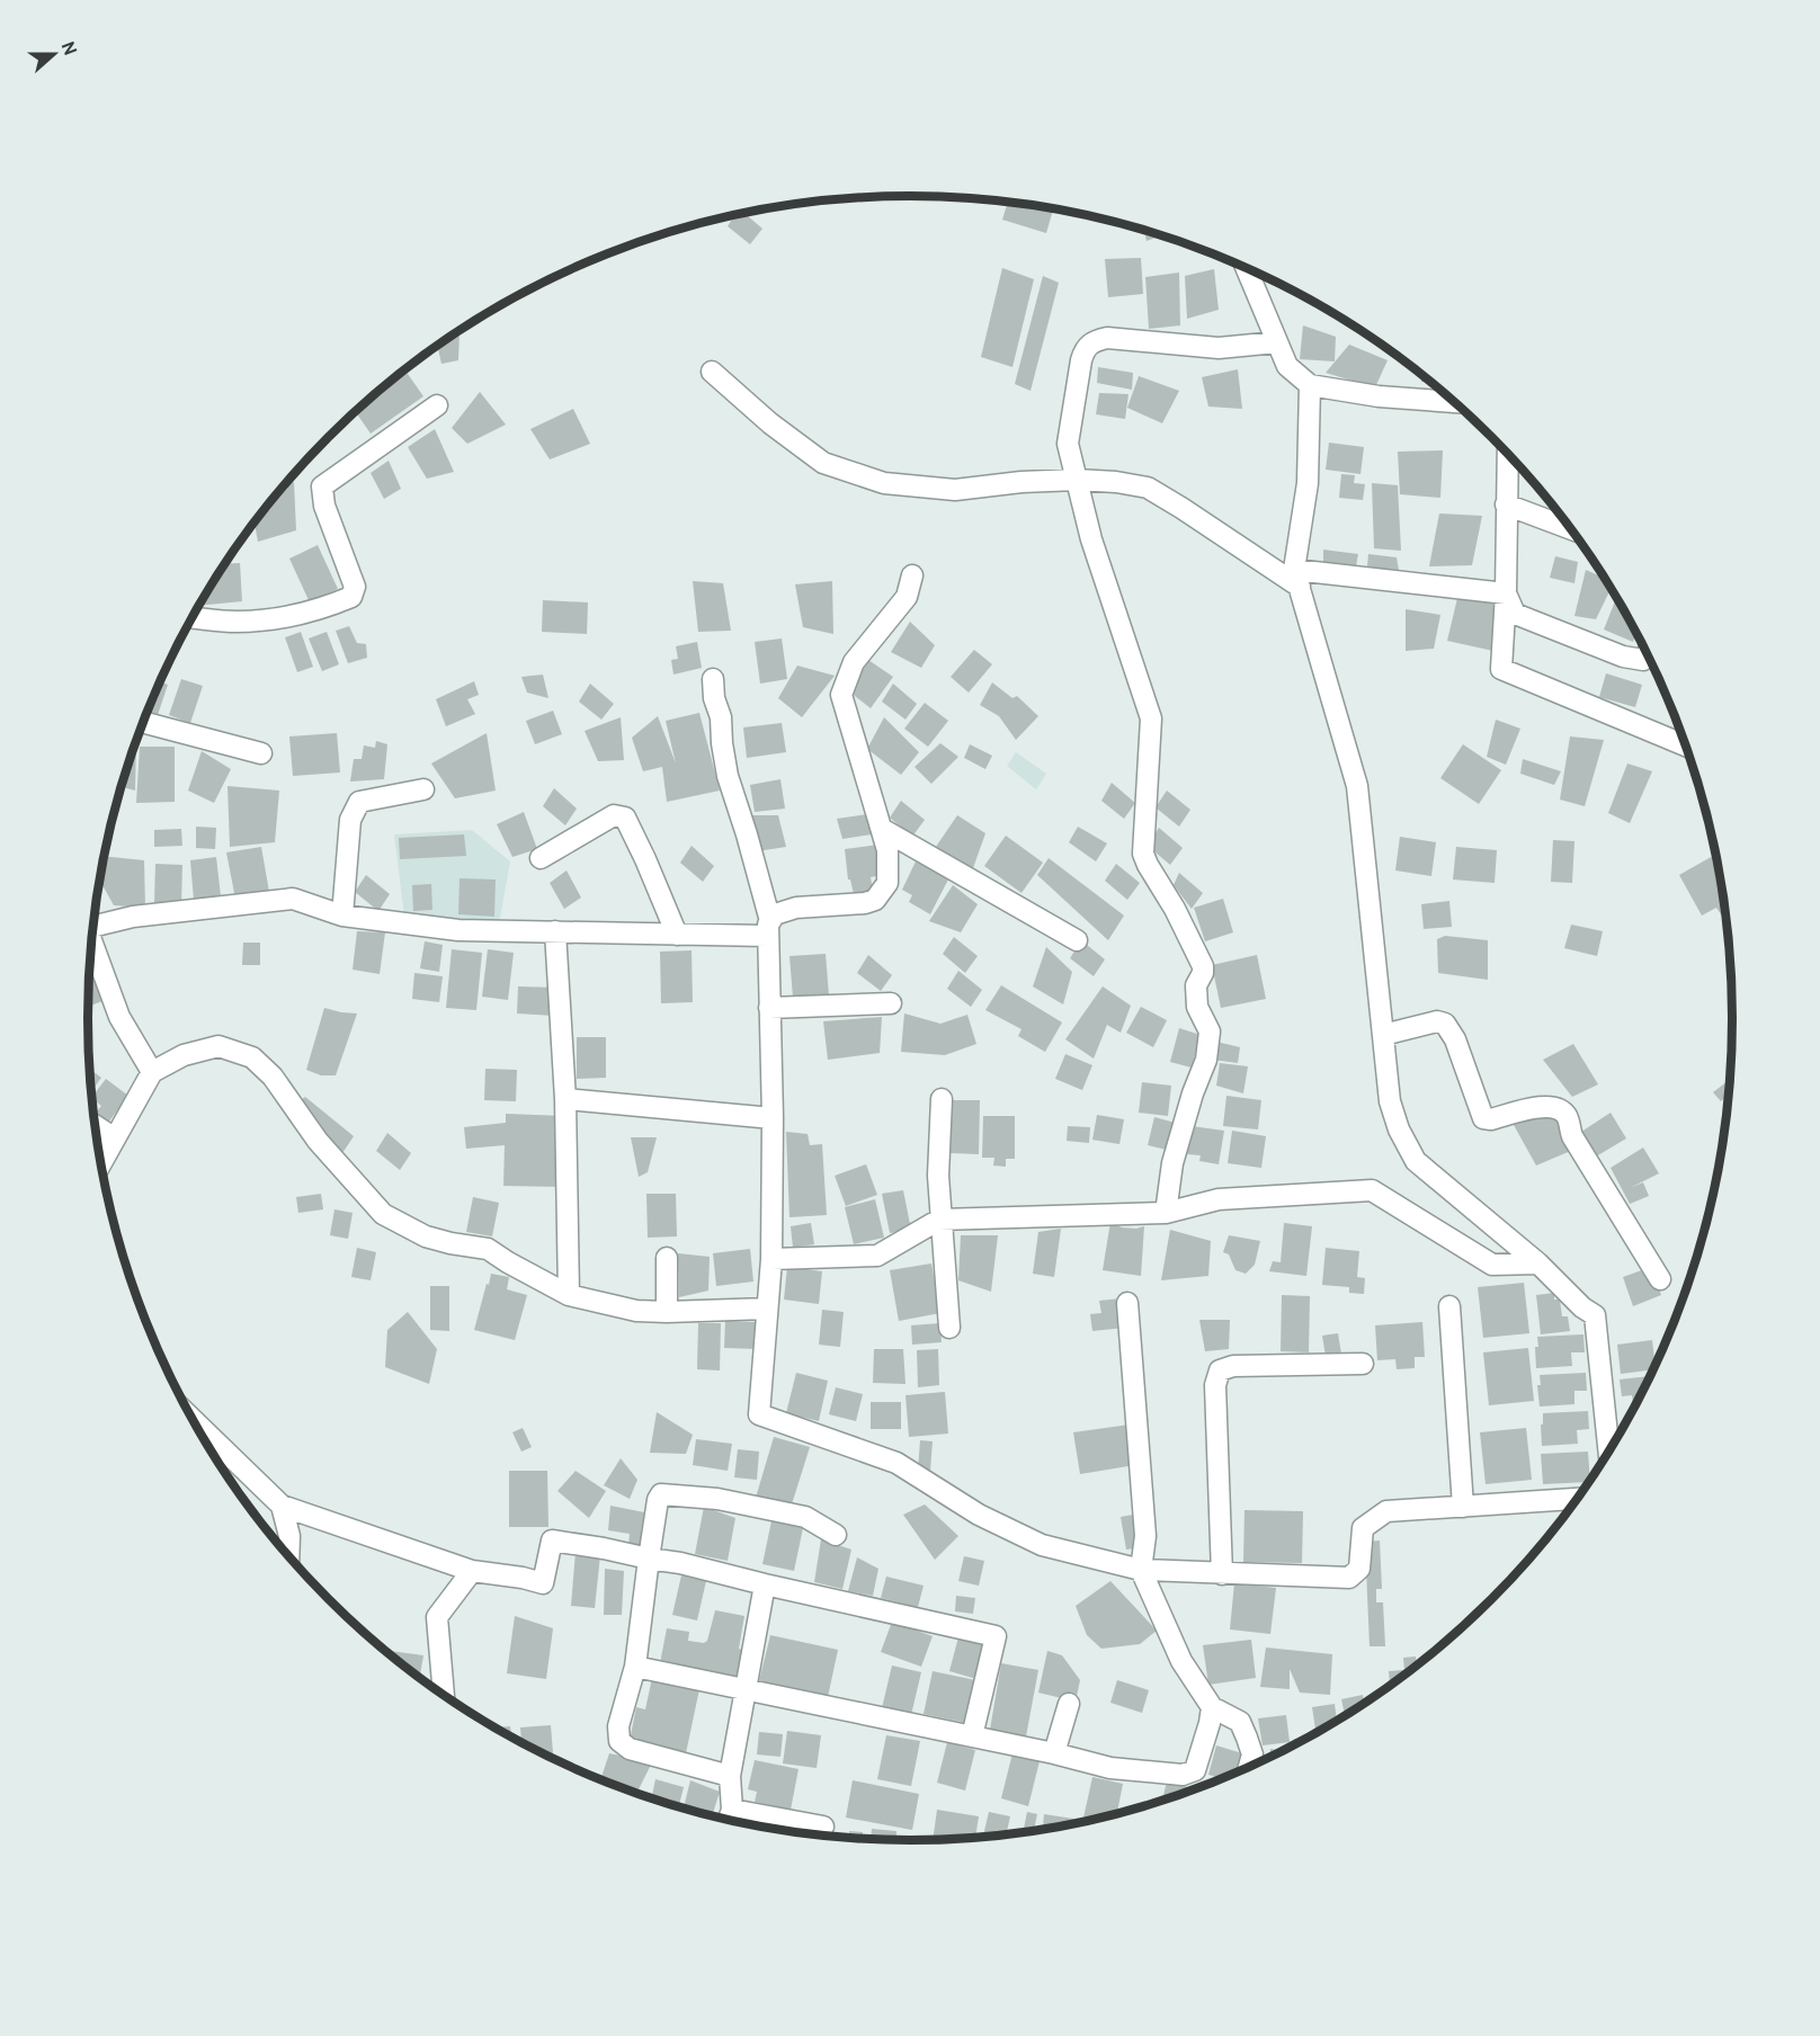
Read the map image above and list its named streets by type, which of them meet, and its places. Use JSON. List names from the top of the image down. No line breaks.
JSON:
{"north":"right"}
